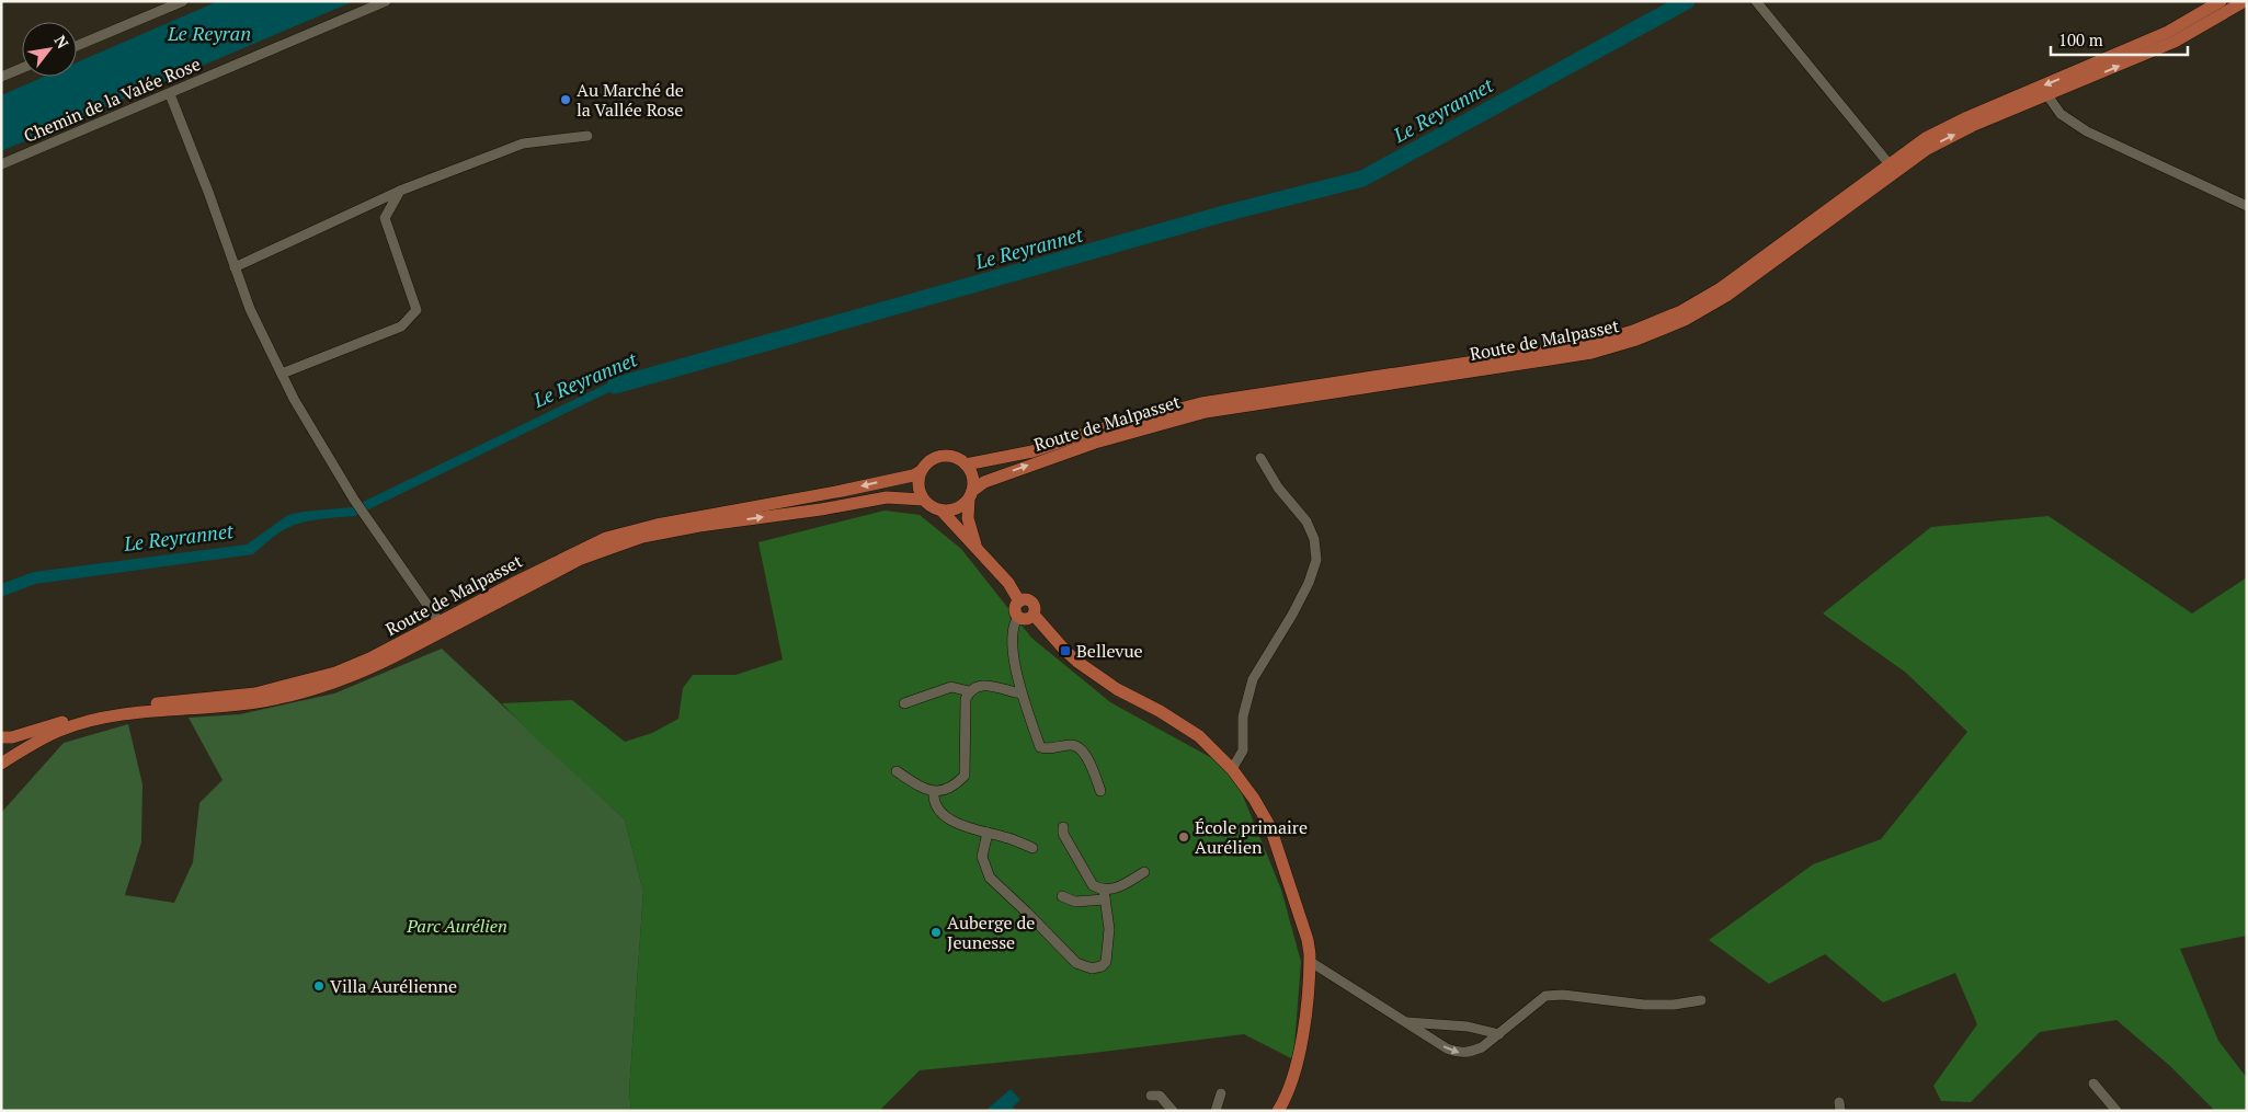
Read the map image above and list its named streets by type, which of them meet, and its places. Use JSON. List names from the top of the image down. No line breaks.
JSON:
{"streets":{"main road":["Route de Malpasset"],"street":["Chemin de la Valée Rose"]},"water":["Le Reyran","Le Reyrannet"],"parks":["Parc Aurélien"],"places":{"other":["Au Marché de la Vallée Rose","École primaire Aurélien","Auberge de Jeunesse","Villa Aurélienne"],"transit":["Bellevue"]},"scale_bar":"100 m","north":"top right"}
